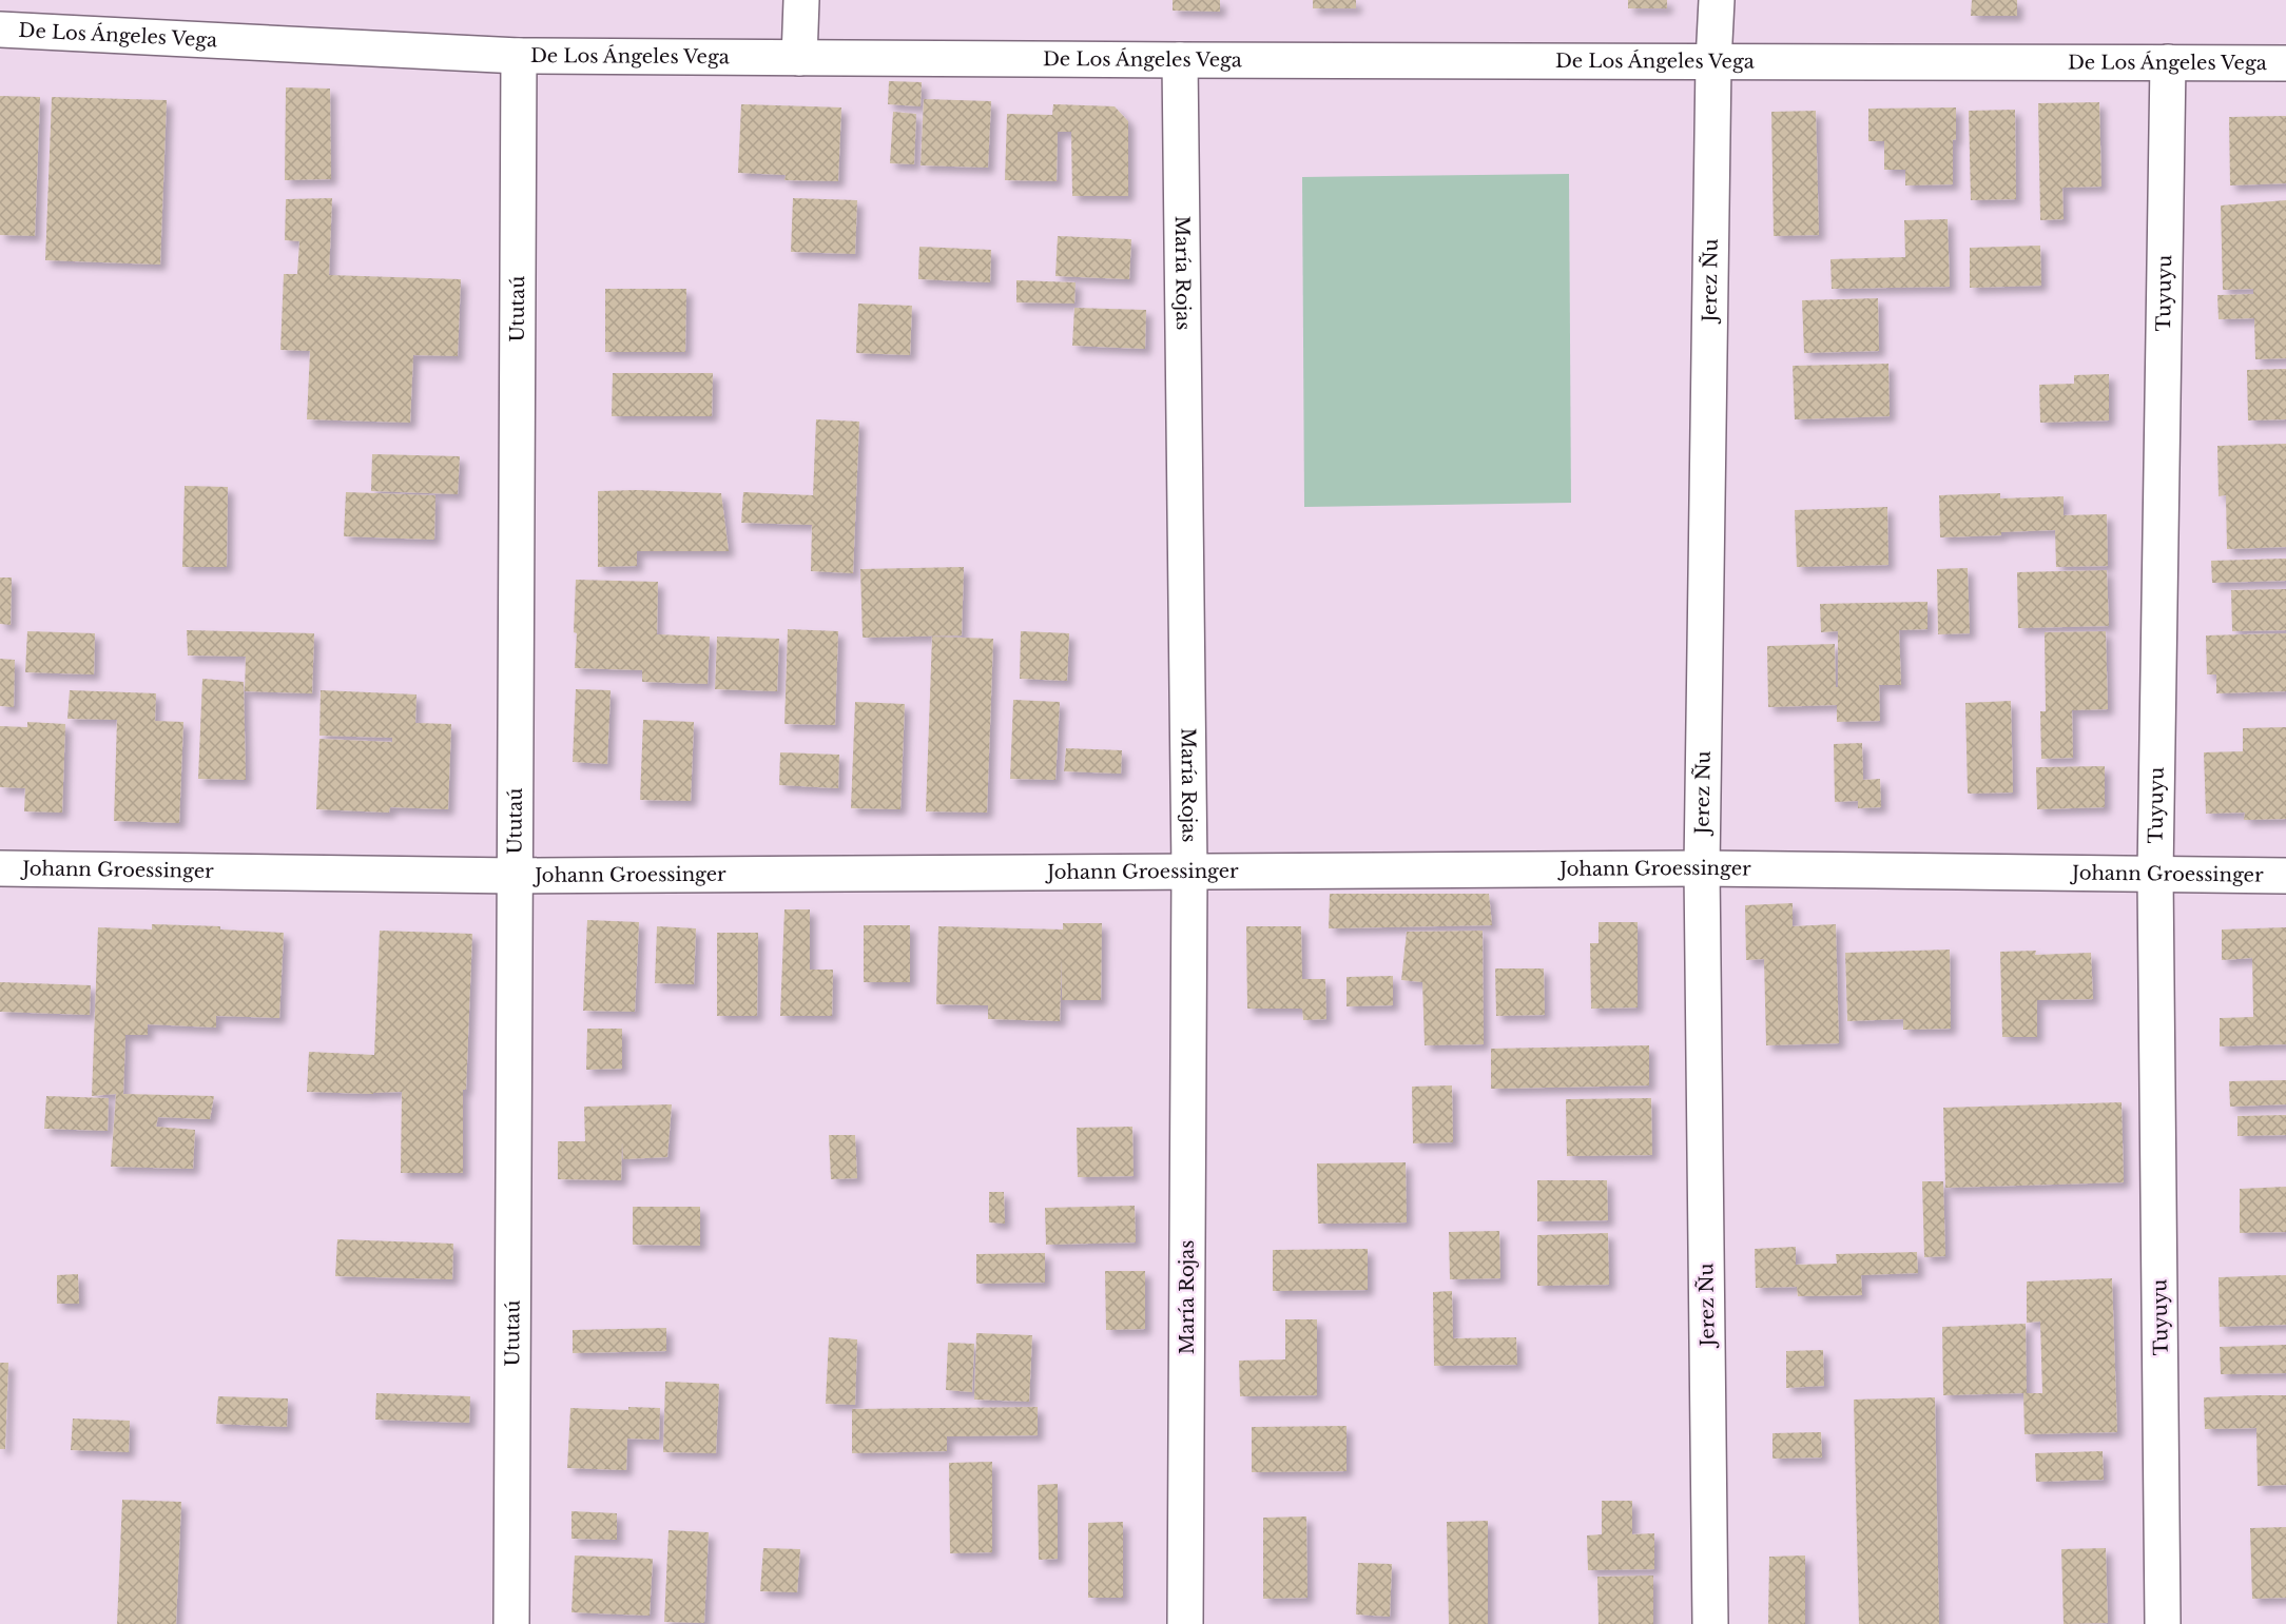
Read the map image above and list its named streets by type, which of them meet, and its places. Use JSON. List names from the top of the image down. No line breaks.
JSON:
{"streets":{"street":["De Los Ángeles Vega","María Rojas","Jerez Ñu","Tuyuyu","Ututaú","Johann Groessinger"]},"crossings":[["De Los Ángeles Vega","María Rojas"],["De Los Ángeles Vega","Jerez Ñu"],["De Los Ángeles Vega","Tuyuyu"],["De Los Ángeles Vega","Ututaú"],["María Rojas","Johann Groessinger"],["Jerez Ñu","Johann Groessinger"],["Tuyuyu","Johann Groessinger"],["Ututaú","Johann Groessinger"]]}
